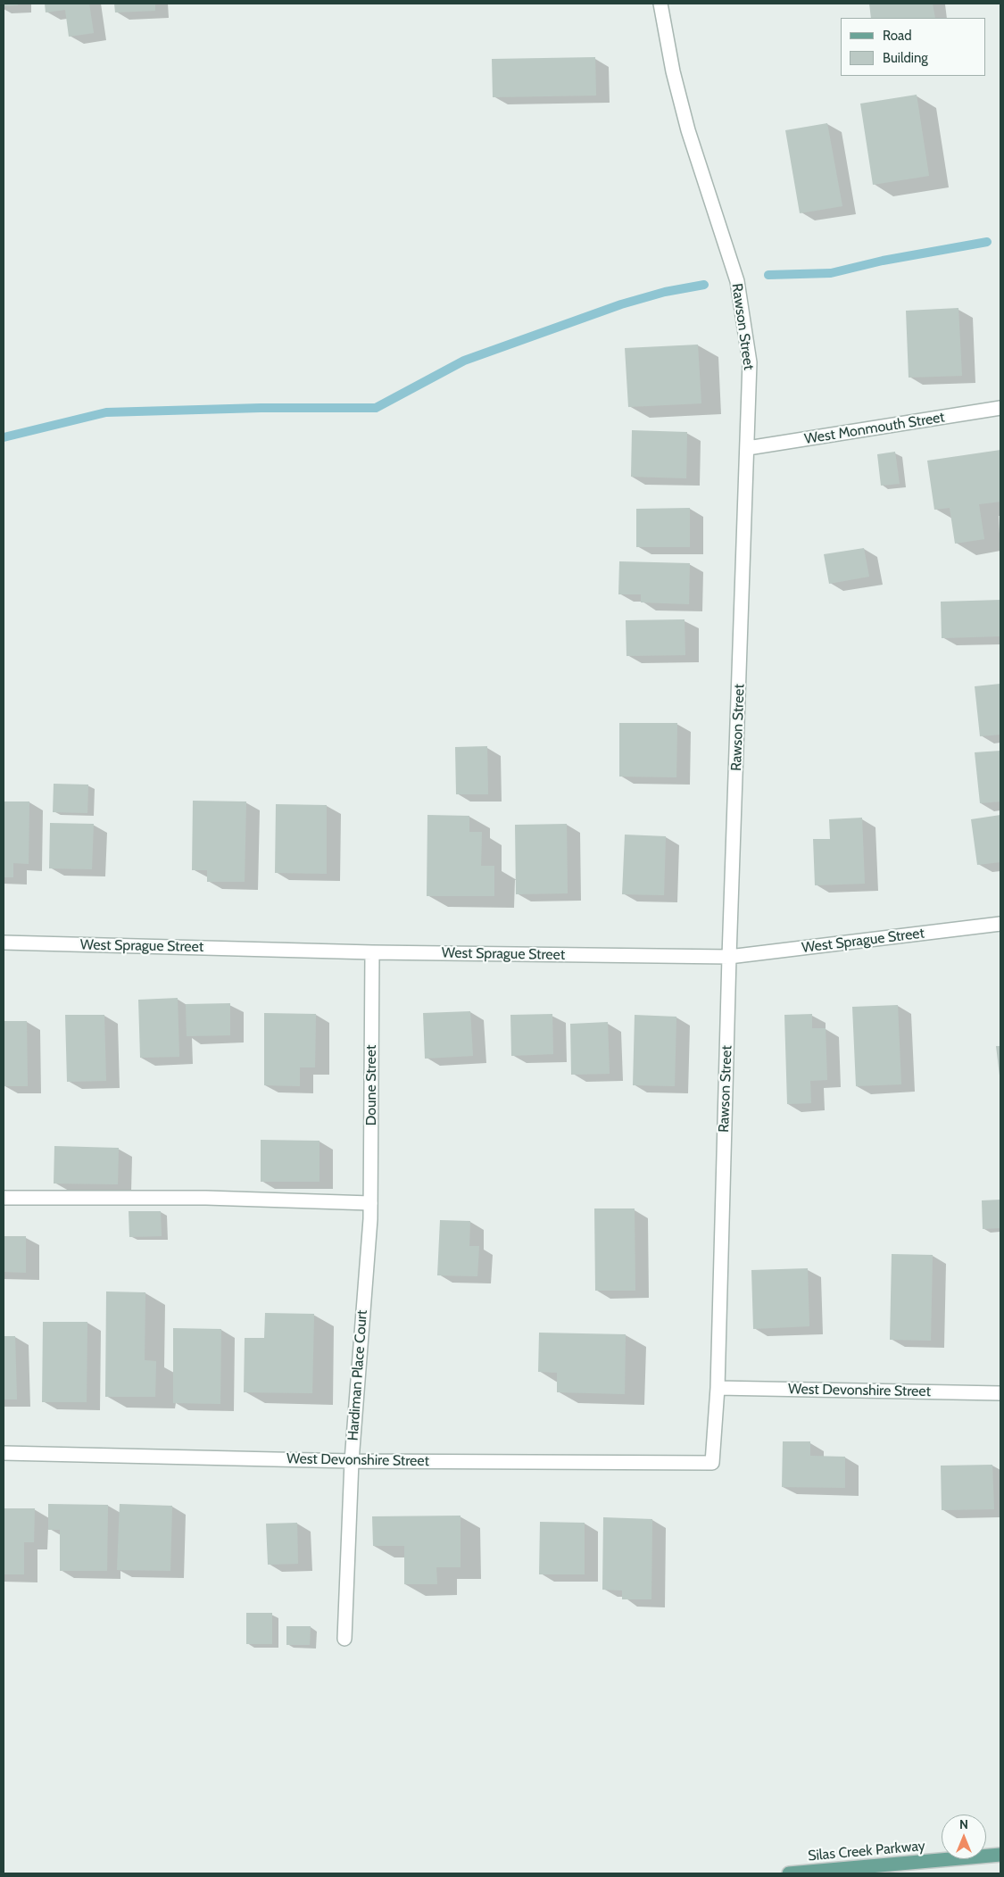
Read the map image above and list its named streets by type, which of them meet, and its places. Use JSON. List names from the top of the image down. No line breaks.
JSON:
{"streets":{"main road":["Silas Creek Parkway"],"street":["Rawson Street","West Monmouth Street","West Sprague Street","Doune Street","Hardiman Place Court","West Devonshire Street"]},"crossings":[["Rawson Street","West Monmouth Street"],["Rawson Street","West Sprague Street"],["Rawson Street","West Devonshire Street"],["West Sprague Street","Doune Street"],["Doune Street","Hardiman Place Court"],["Hardiman Place Court","West Devonshire Street"]],"legend":["Road","Building"],"north":"top"}
